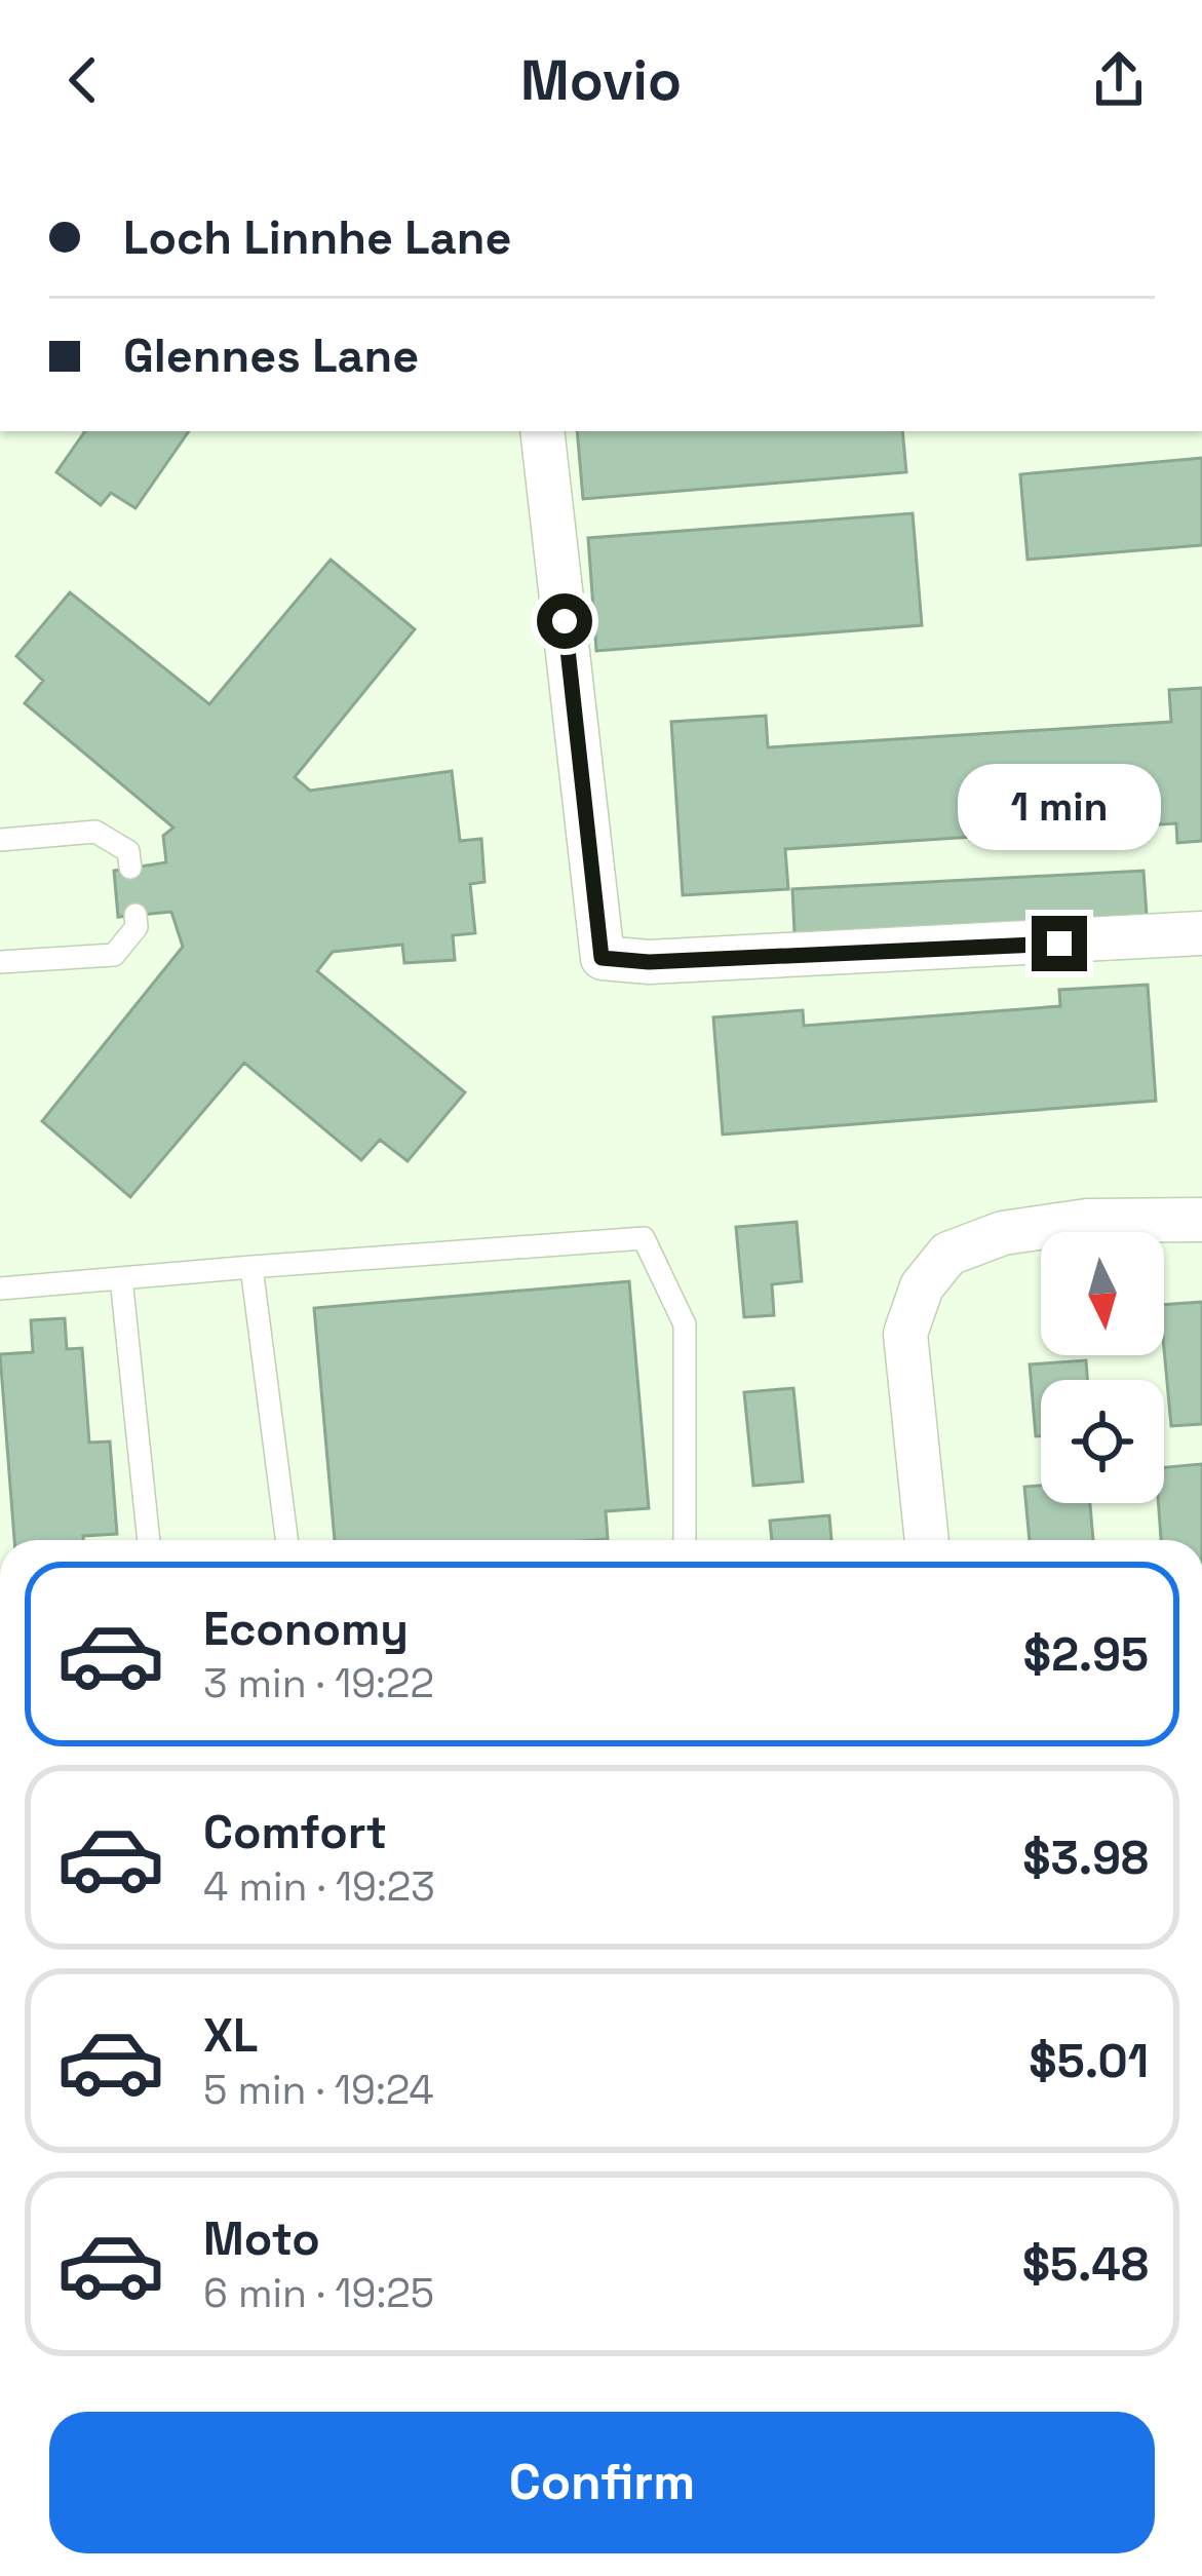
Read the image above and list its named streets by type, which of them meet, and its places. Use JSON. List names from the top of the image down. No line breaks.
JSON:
{"north":"bottom","page":{"header":"Movio","banner":["Loch Linnhe Lane","Glennes Lane"],"bubble":"1 min","list":[{"name":"Economy","note":"3 min · 19:22","value":"$2.95"},{"name":"Comfort","note":"4 min · 19:23","value":"$3.98"},{"name":"XL","note":"5 min · 19:24","value":"$5.01"},{"name":"Moto","note":"6 min · 19:25","value":"$5.48"}],"buttons":"Confirm"}}
